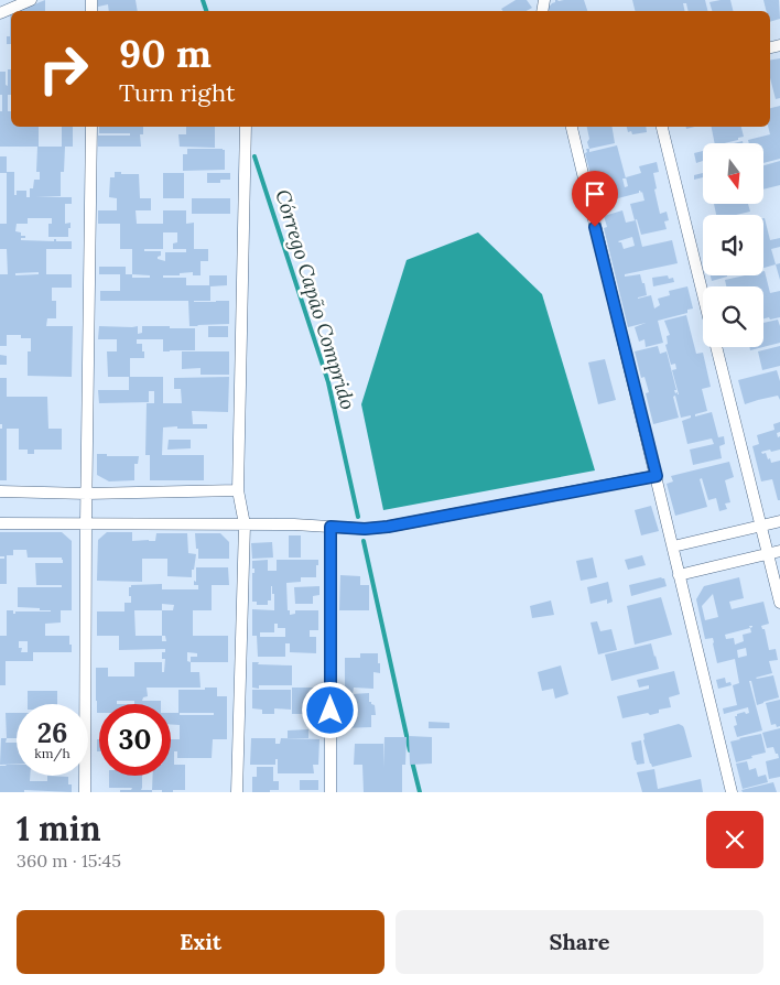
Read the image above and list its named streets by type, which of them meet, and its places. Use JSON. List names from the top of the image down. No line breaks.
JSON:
{"water":["Córrego Capão Comprido"],"north":"bottom","page":{"turn":["90 m","Turn right"],"speed":"26 km/h","limit":"30","heading":["1 min","360 m · 15:45"],"buttons":["Exit","Share"]}}
